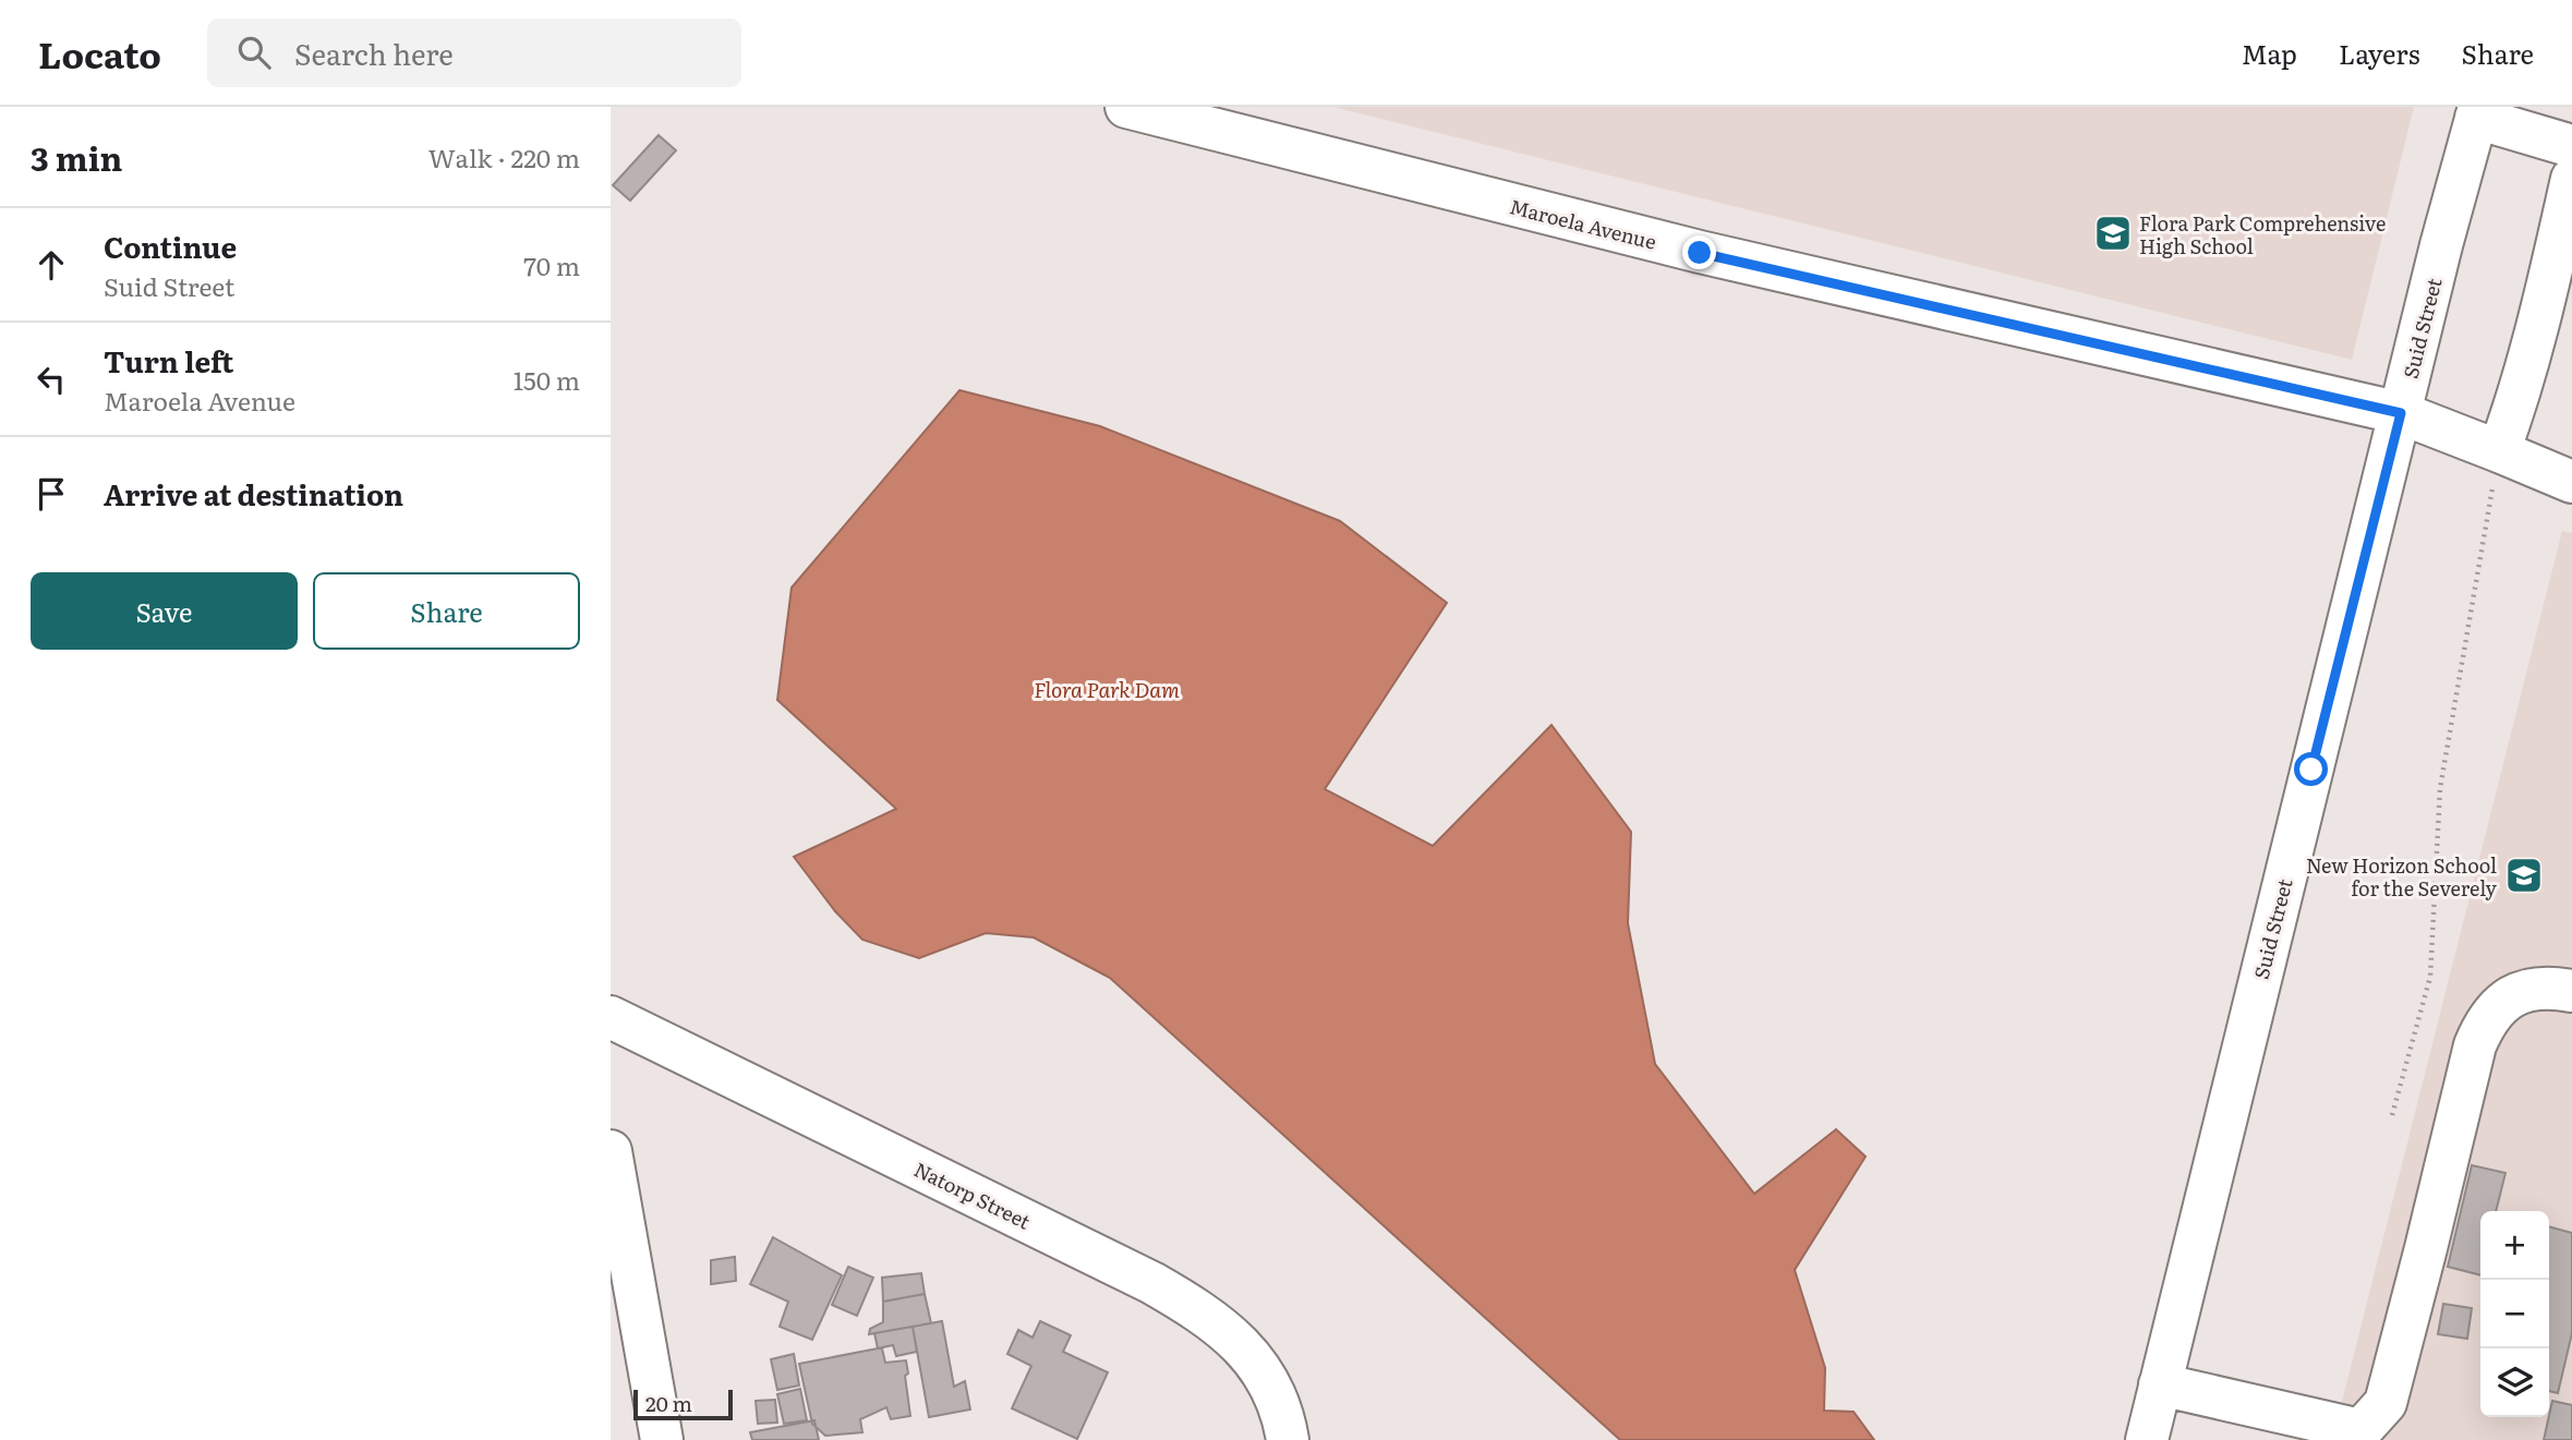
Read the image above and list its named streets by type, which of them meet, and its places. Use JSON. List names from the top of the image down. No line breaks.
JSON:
{"streets":{"street":["Maroela Avenue","Suid Street","Natorp Street"]},"crossings":[["Maroela Avenue","Suid Street"]],"water":["Flora Park Dam"],"places":{"school or university":["Flora Park Comprehensive High School","New Horizon School for the Severely"]},"scale_bar":"20 m","page":{"header":"Locato","search":"Search here","nav":["Map","Layers","Share"],"heading":["3 min","Walk · 220 m"],"list":[["Continue","Suid Street","70 m"],["Turn left","Maroela Avenue","150 m"],"Arrive at destination"],"buttons":["Save","Share"],"map_buttons":["+","−"],"scale":"20 m"}}
